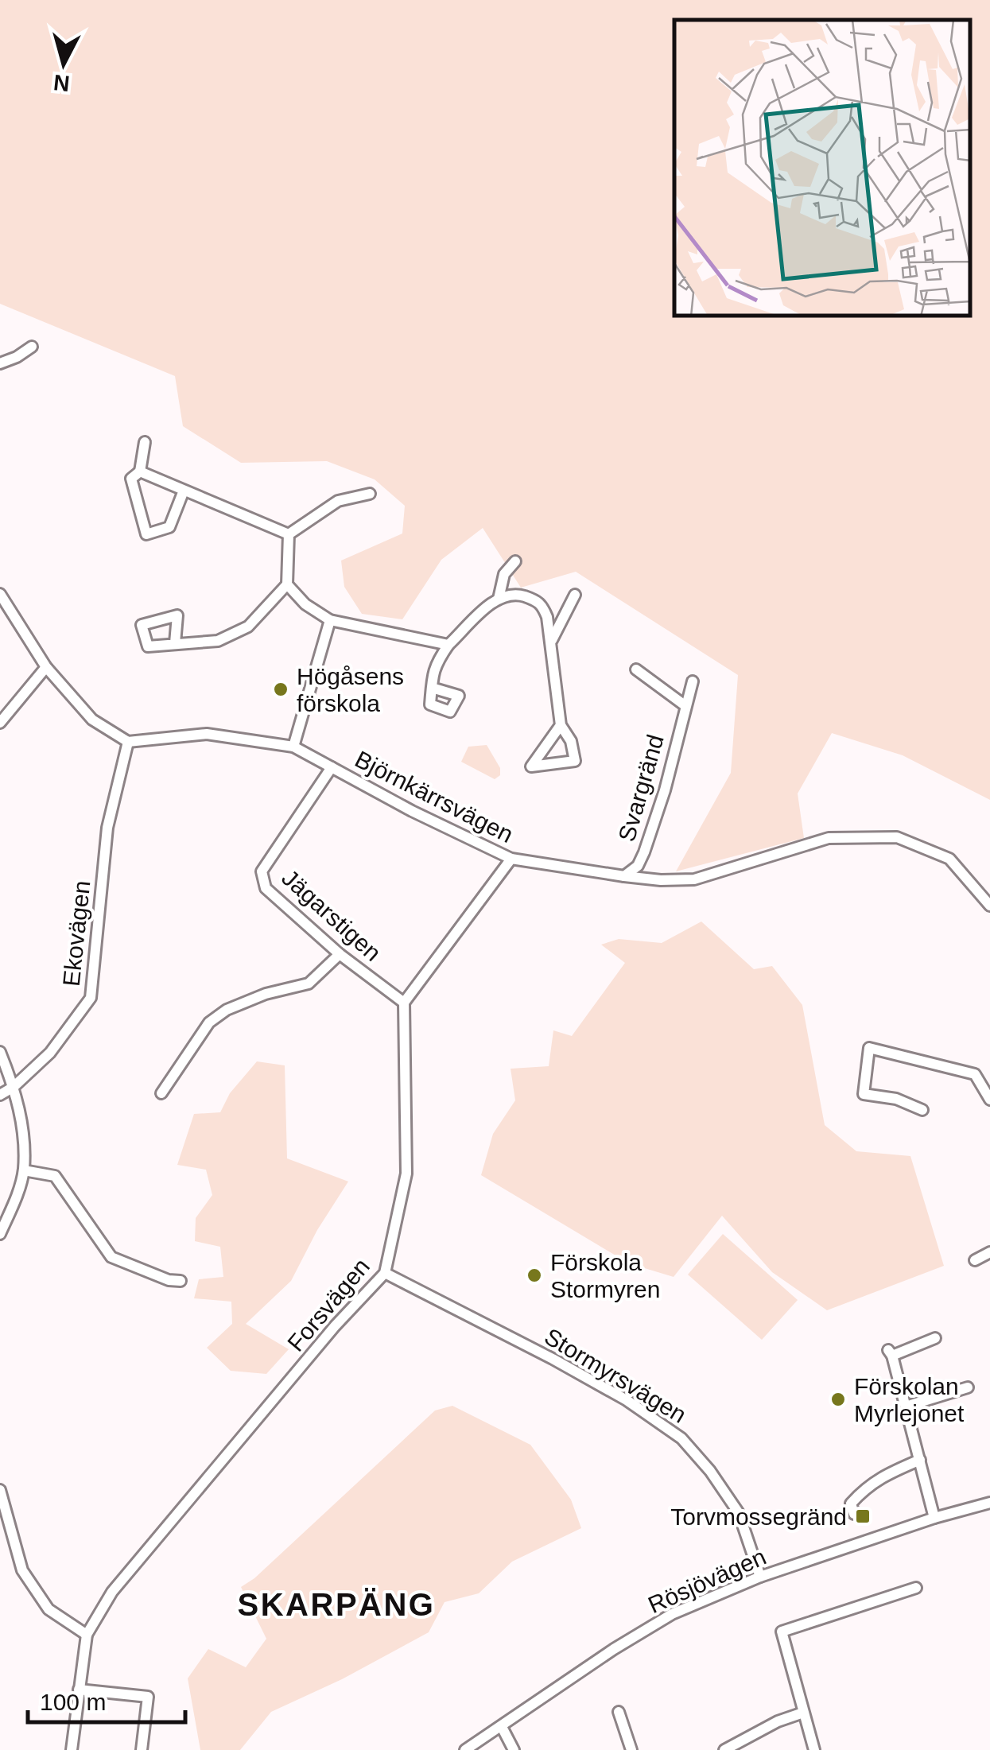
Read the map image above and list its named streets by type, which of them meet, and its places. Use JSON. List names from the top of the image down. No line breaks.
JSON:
{"streets":{"street":["Svargränd","Björnkärrsvägen","Jägarstigen","Ekovägen","Forsvägen","Stormyrsvägen","Rösjövägen"]},"crossings":[["Svargränd","Björnkärrsvägen"],["Björnkärrsvägen","Jägarstigen"],["Björnkärrsvägen","Ekovägen"],["Jägarstigen","Forsvägen"],["Forsvägen","Stormyrsvägen"],["Stormyrsvägen","Rösjövägen"]],"districts":["SKARPÄNG"],"places":{"other":["Högåsens förskola","Förskola Stormyren","Förskolan Myrlejonet"],"transit":["Torvmossegränd"]},"scale_bar":"100 m","north":"bottom"}
